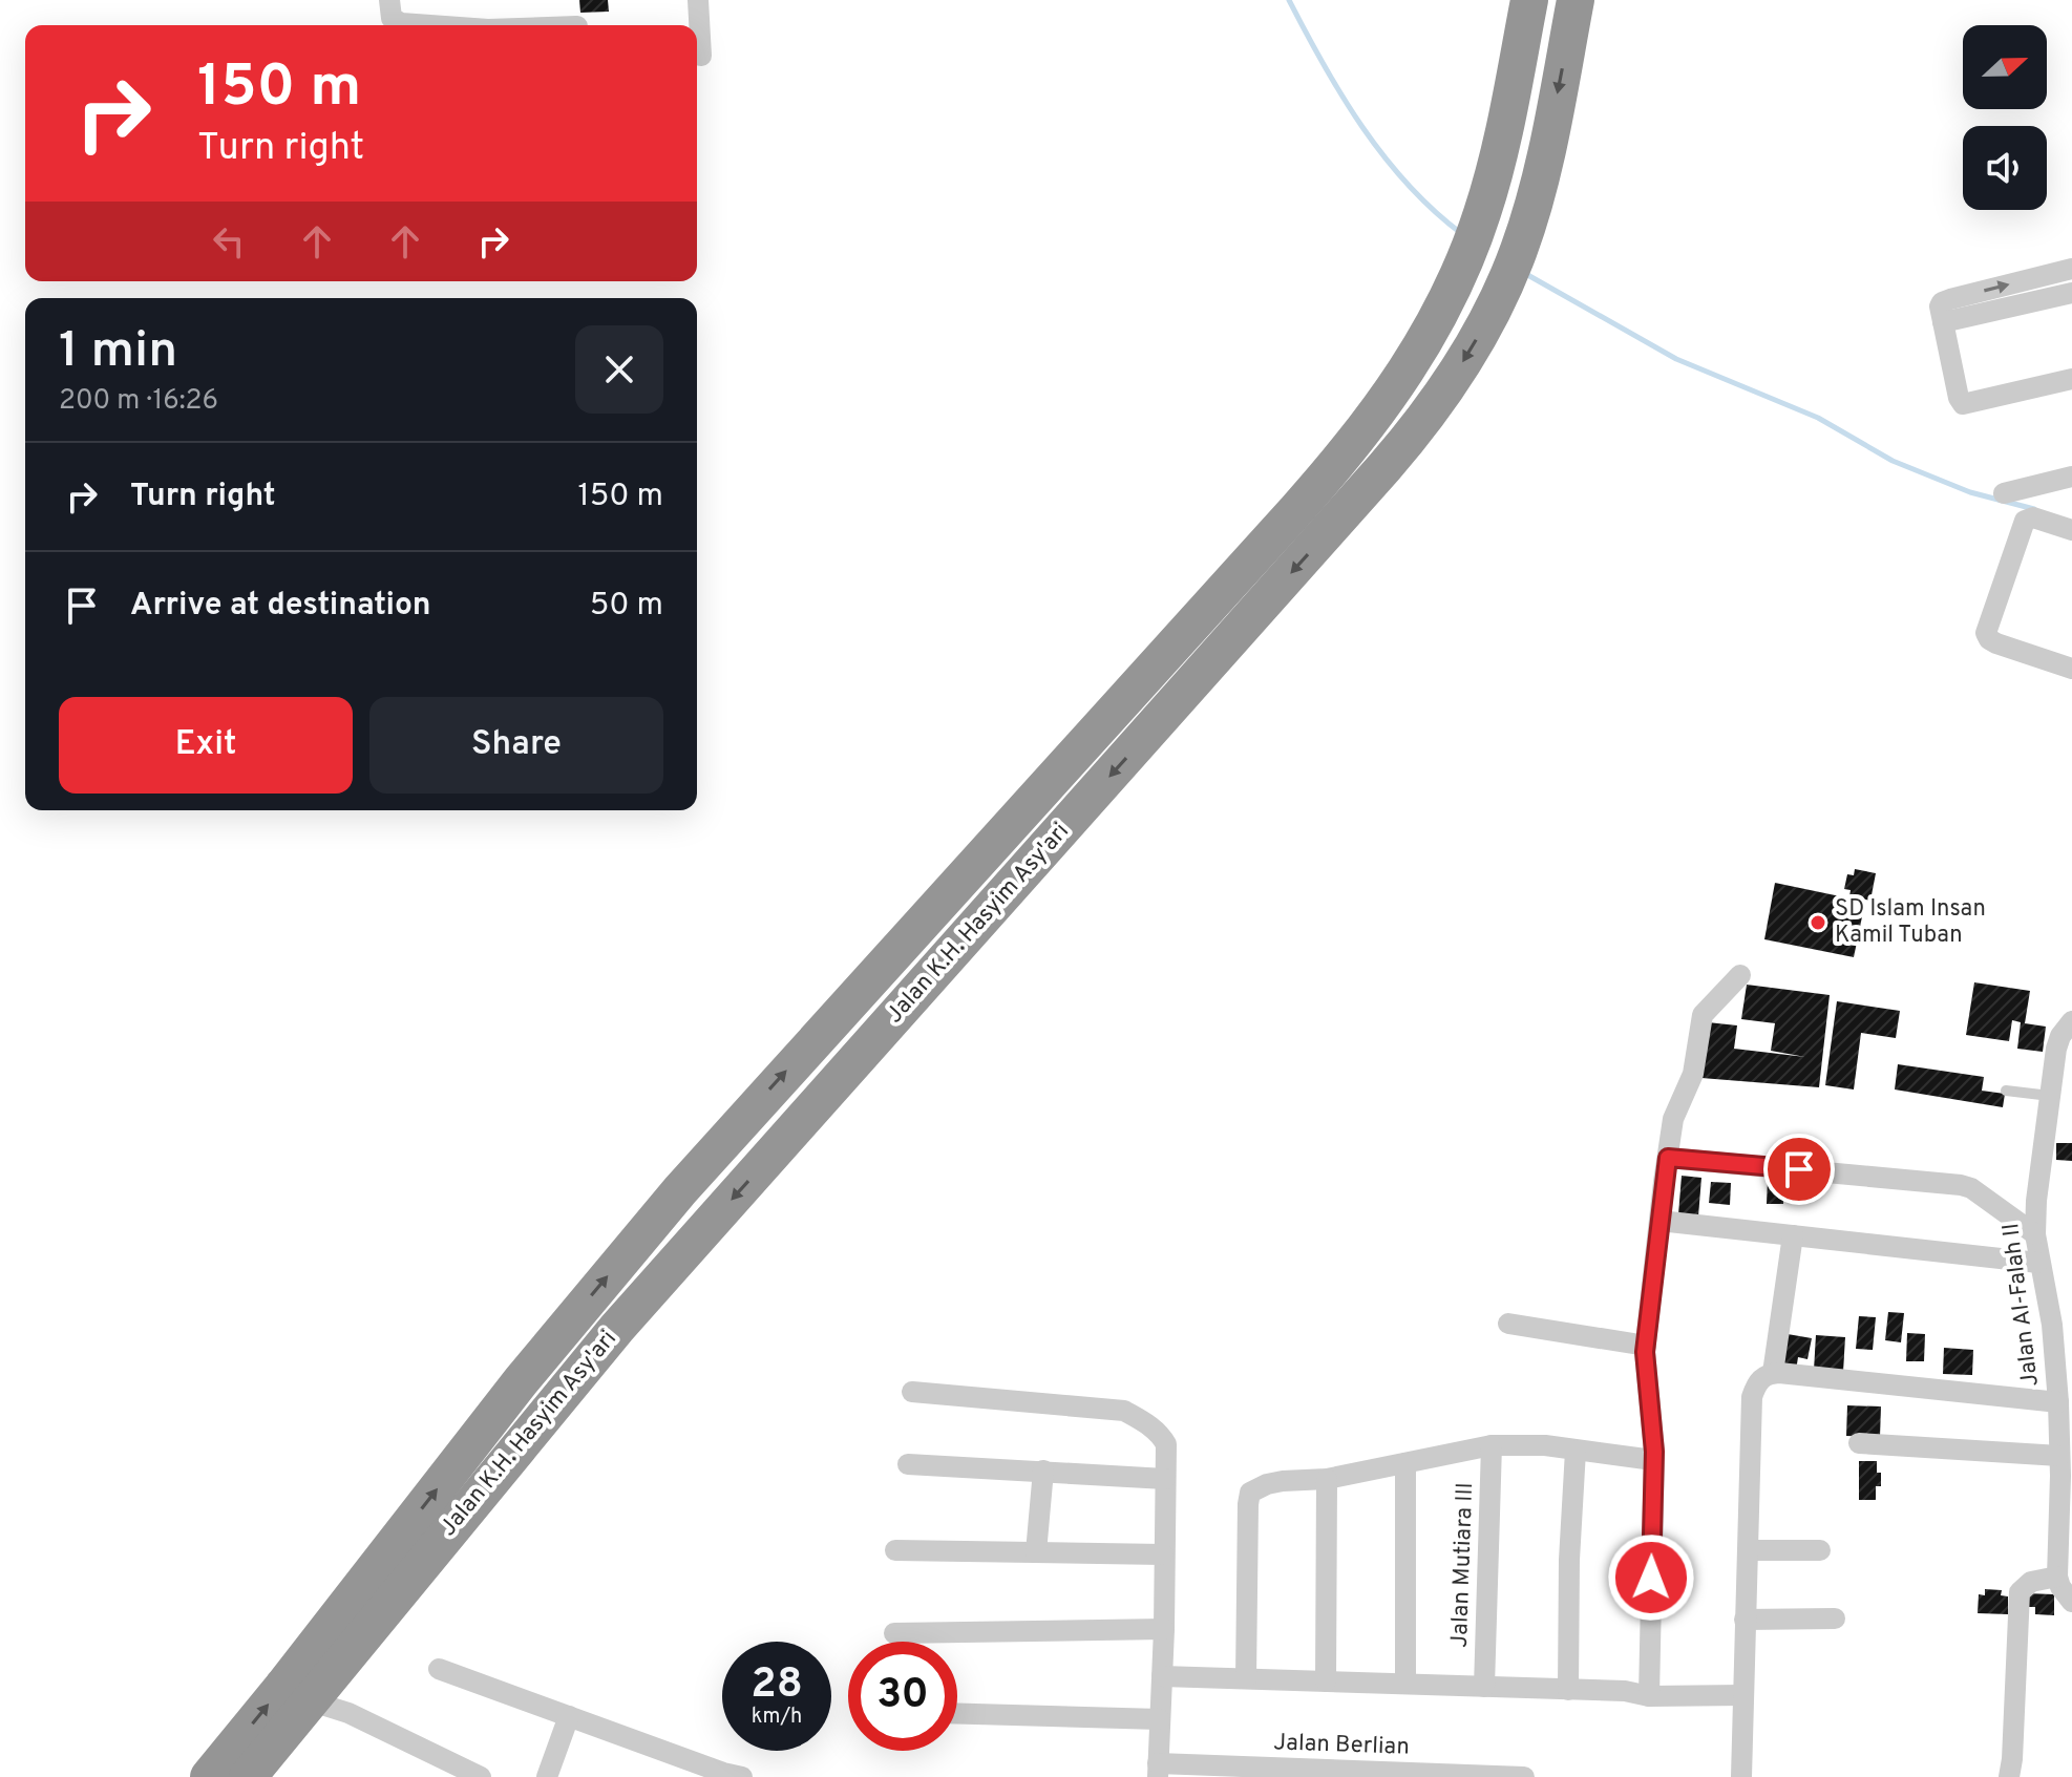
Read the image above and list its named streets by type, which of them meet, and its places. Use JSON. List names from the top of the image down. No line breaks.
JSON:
{"streets":{"highway":["Jalan K.H. Hasyim Asy'ari"],"street":["Jalan Al-Falah II","Jalan Mutiara III","Jalan Berlian"]},"places":["SD Islam Insan Kamil Tuban"],"north":"right","page":{"turn":["150 m","Turn right"],"heading":["1 min","200 m · 16:26"],"list":[{"name":"Turn right","value":"150 m"},{"name":"Arrive at destination","value":"50 m"}],"buttons":["Exit","Share"],"speed":"28 km/h","limit":"30"}}
